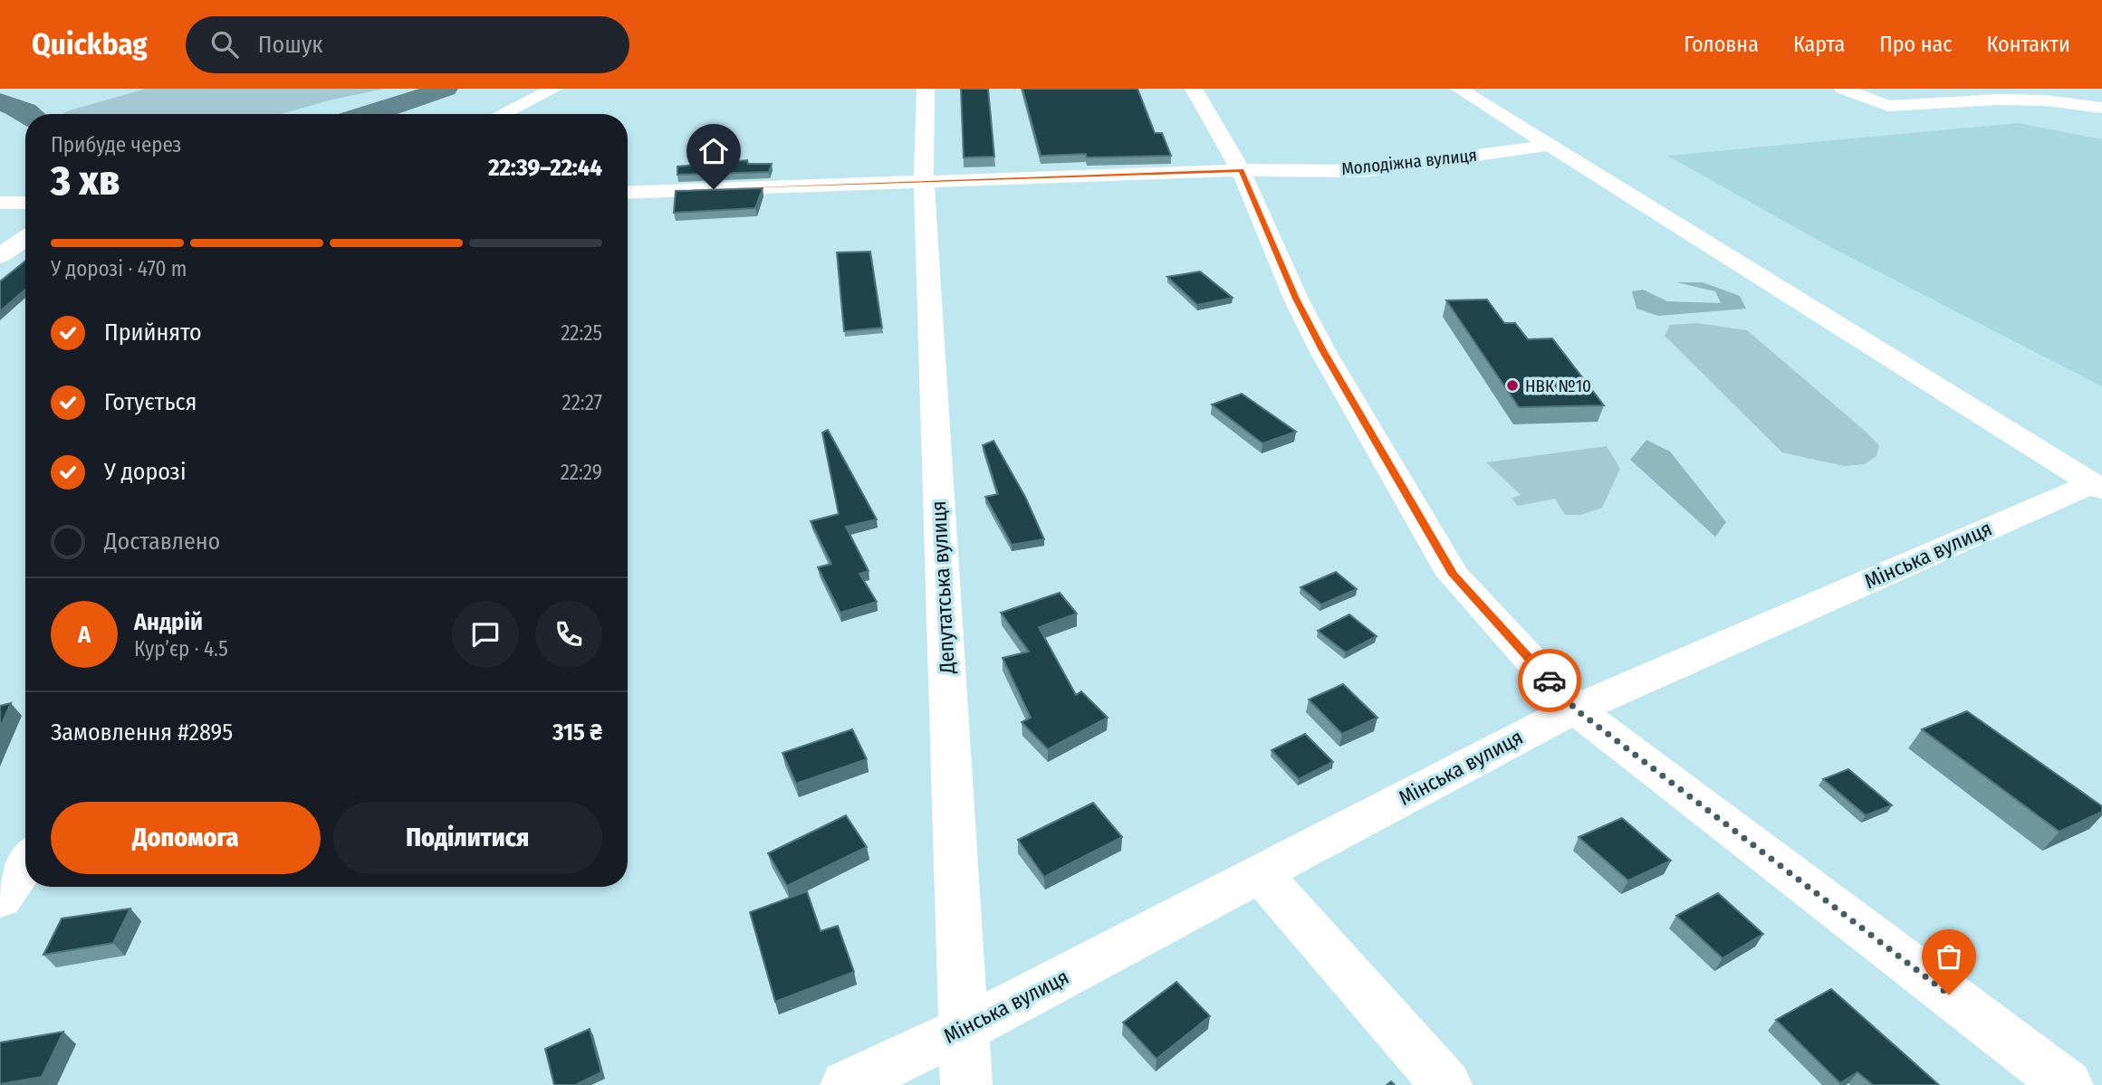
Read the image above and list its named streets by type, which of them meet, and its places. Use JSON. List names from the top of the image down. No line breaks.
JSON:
{"streets":{"street":["Молодіжна вулиця","Мінська вулиця","Депутатська вулиця"]},"crossings":[["Молодіжна вулиця","Депутатська вулиця"],["Мінська вулиця","Депутатська вулиця"]],"places":["НВК №10"],"page":{"header":"Quickbag","search":"Пошук","nav":["Головна","Карта","Про нас","Контакти"],"heading":["3 хв","Прибуде через","22:39–22:44"],"panel":["Андрій","Кур’єр · 4.5","Замовлення #2895","315 ₴"],"bar":"У дорозі · 470 m","list":[["Прийнято","22:25"],["Готується","22:27"],["У дорозі","22:29"],"Доставлено"],"round":"А","buttons":["Допомога","Поділитися"]}}
